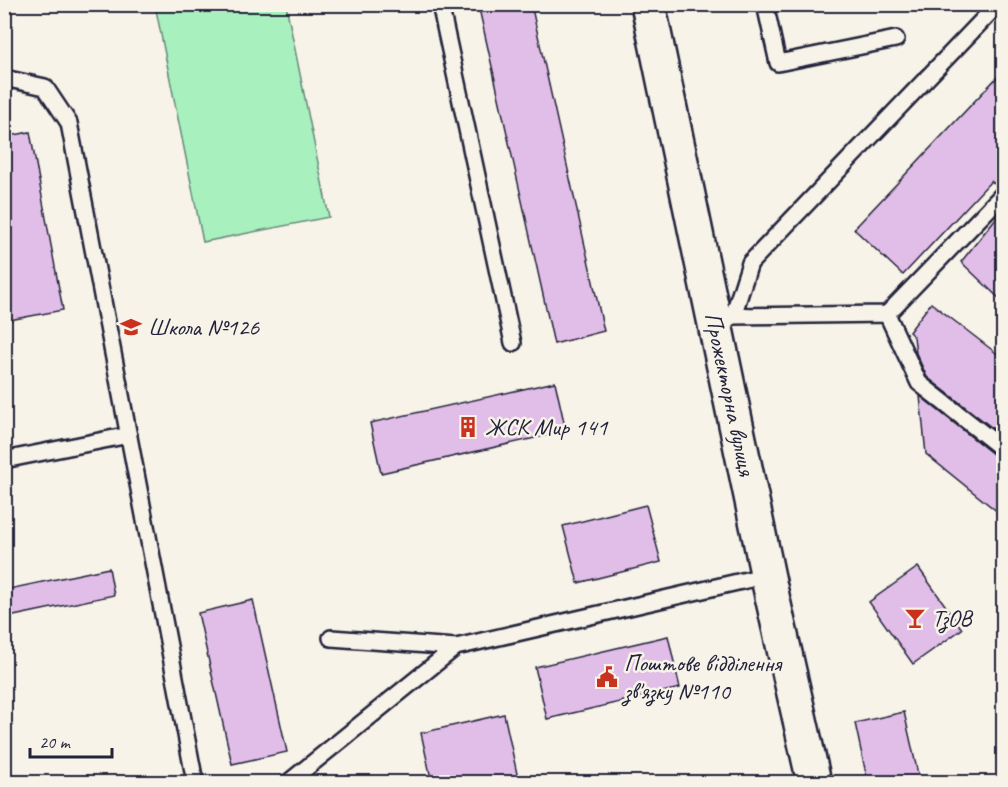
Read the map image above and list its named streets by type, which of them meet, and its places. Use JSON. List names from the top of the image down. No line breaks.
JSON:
{"streets":{"street":["Прожекторна вулиця"]},"places":{"school or university":["Школа №126"],"building":["ЖСК Мир 141"],"bar":["ТзОВ"],"public building":["Поштове відділення зв'язку №110"]},"scale_bar":"20 m"}
